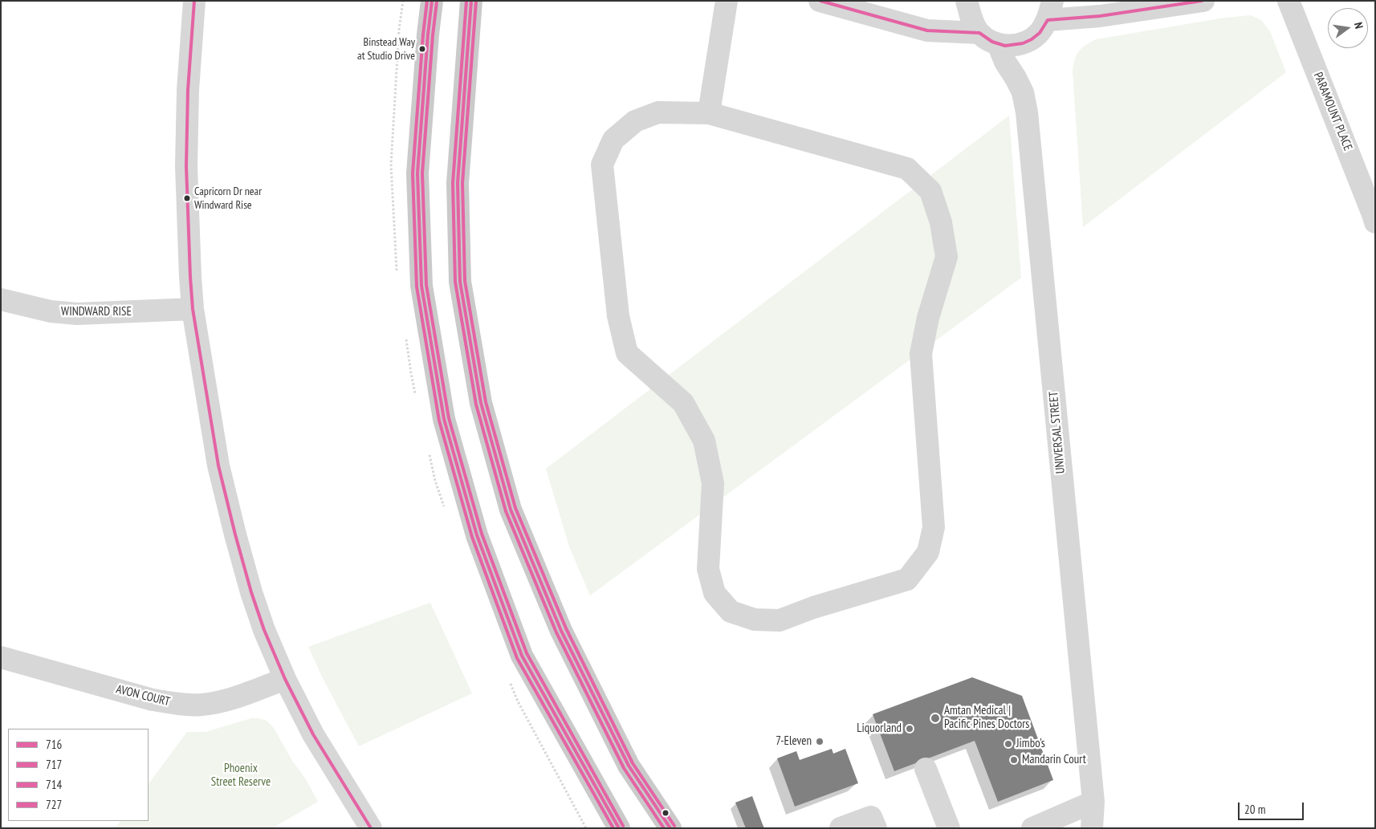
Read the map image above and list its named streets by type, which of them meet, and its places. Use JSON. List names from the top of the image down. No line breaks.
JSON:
{"streets":{"street":["PARAMOUNT PLACE","WINDWARD RISE","UNIVERSAL STREET","AVON COURT"]},"parks":["Phoenix Street Reserve"],"places":["Binstead Way at Studio Drive","Capricorn Dr near Windward Rise","Amtan Medical | Pacific Pines Doctors","Liquorland","7-Eleven","Jimbo's","Mandarin Court"],"lines":["transit line 716","transit line 717","transit line 714","transit line 727"],"legend":["716","717","714","727"],"scale_bar":"20 m","north":"right"}
